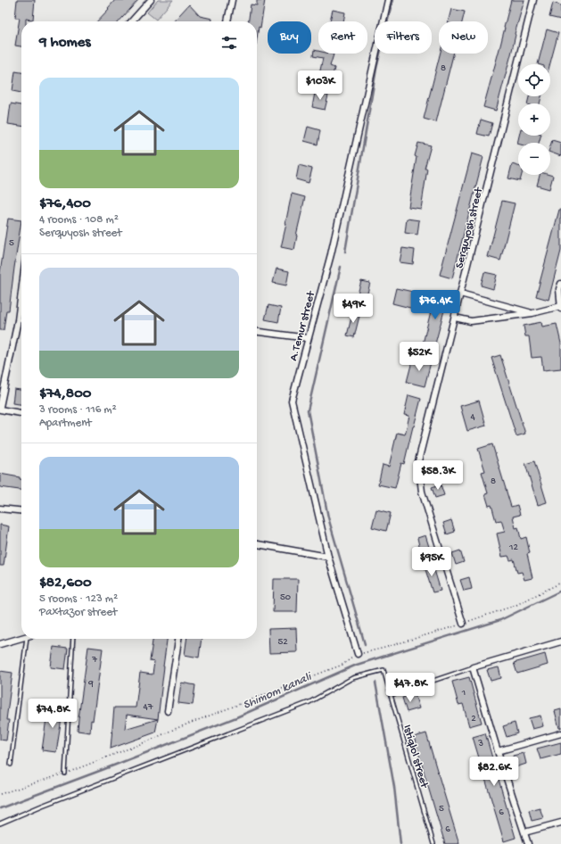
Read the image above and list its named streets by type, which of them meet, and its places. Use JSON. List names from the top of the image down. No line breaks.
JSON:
{"streets":{"street":["Serquyosh street","A.Temur street"],"lane":["Istiqlol street"]},"water":["Shimom kanali"],"house_numbers":["8","5","4","8","12","50","52","7","9","1","47","2","3","5","6","6"],"page":{"chip":["Buy","Rent","Filters","New"],"heading":"9 homes","map_buttons":["+","−"],"list":[{"name":"$76,400","note":"4 rooms · 108 m² · Serquyosh street"},{"name":"$74,800","note":"3 rooms · 116 m² · Apartment"},{"name":"$82,600","note":"5 rooms · 123 m² · Paxtazor street"}],"price":["$103K","$76.4K","$49K","$52K","$58.3K","$95K","$47.8K","$74.8K","$82.6K"]}}
